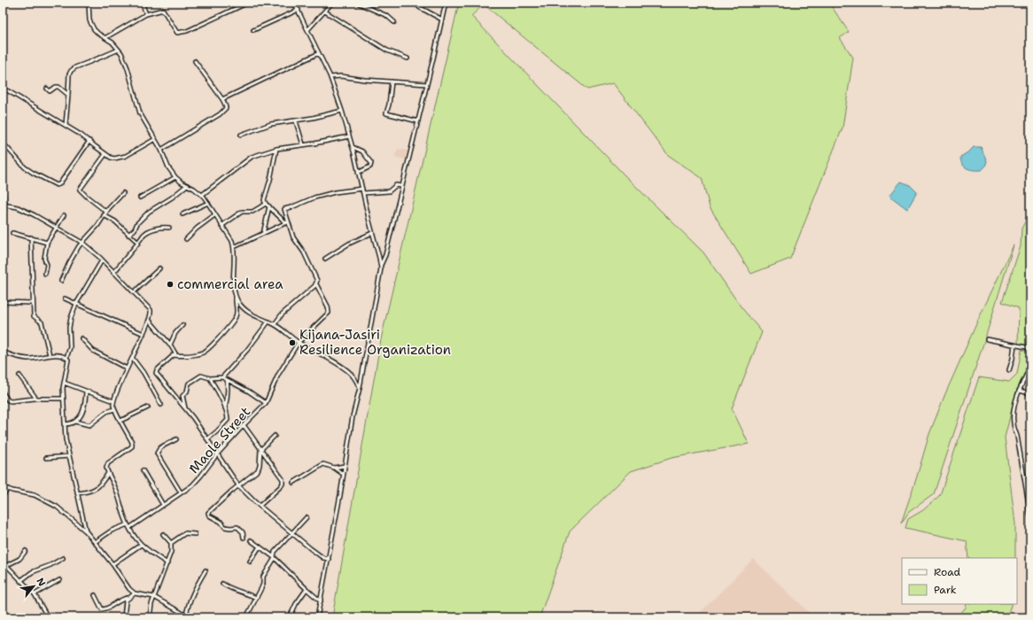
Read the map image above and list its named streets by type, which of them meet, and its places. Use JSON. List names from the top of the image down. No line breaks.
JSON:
{"streets":{"street":["Maole Street"]},"places":["commercial area","Kijana-Jasiri Resilience Organization"],"legend":["Road","Park"],"north":"top right"}
